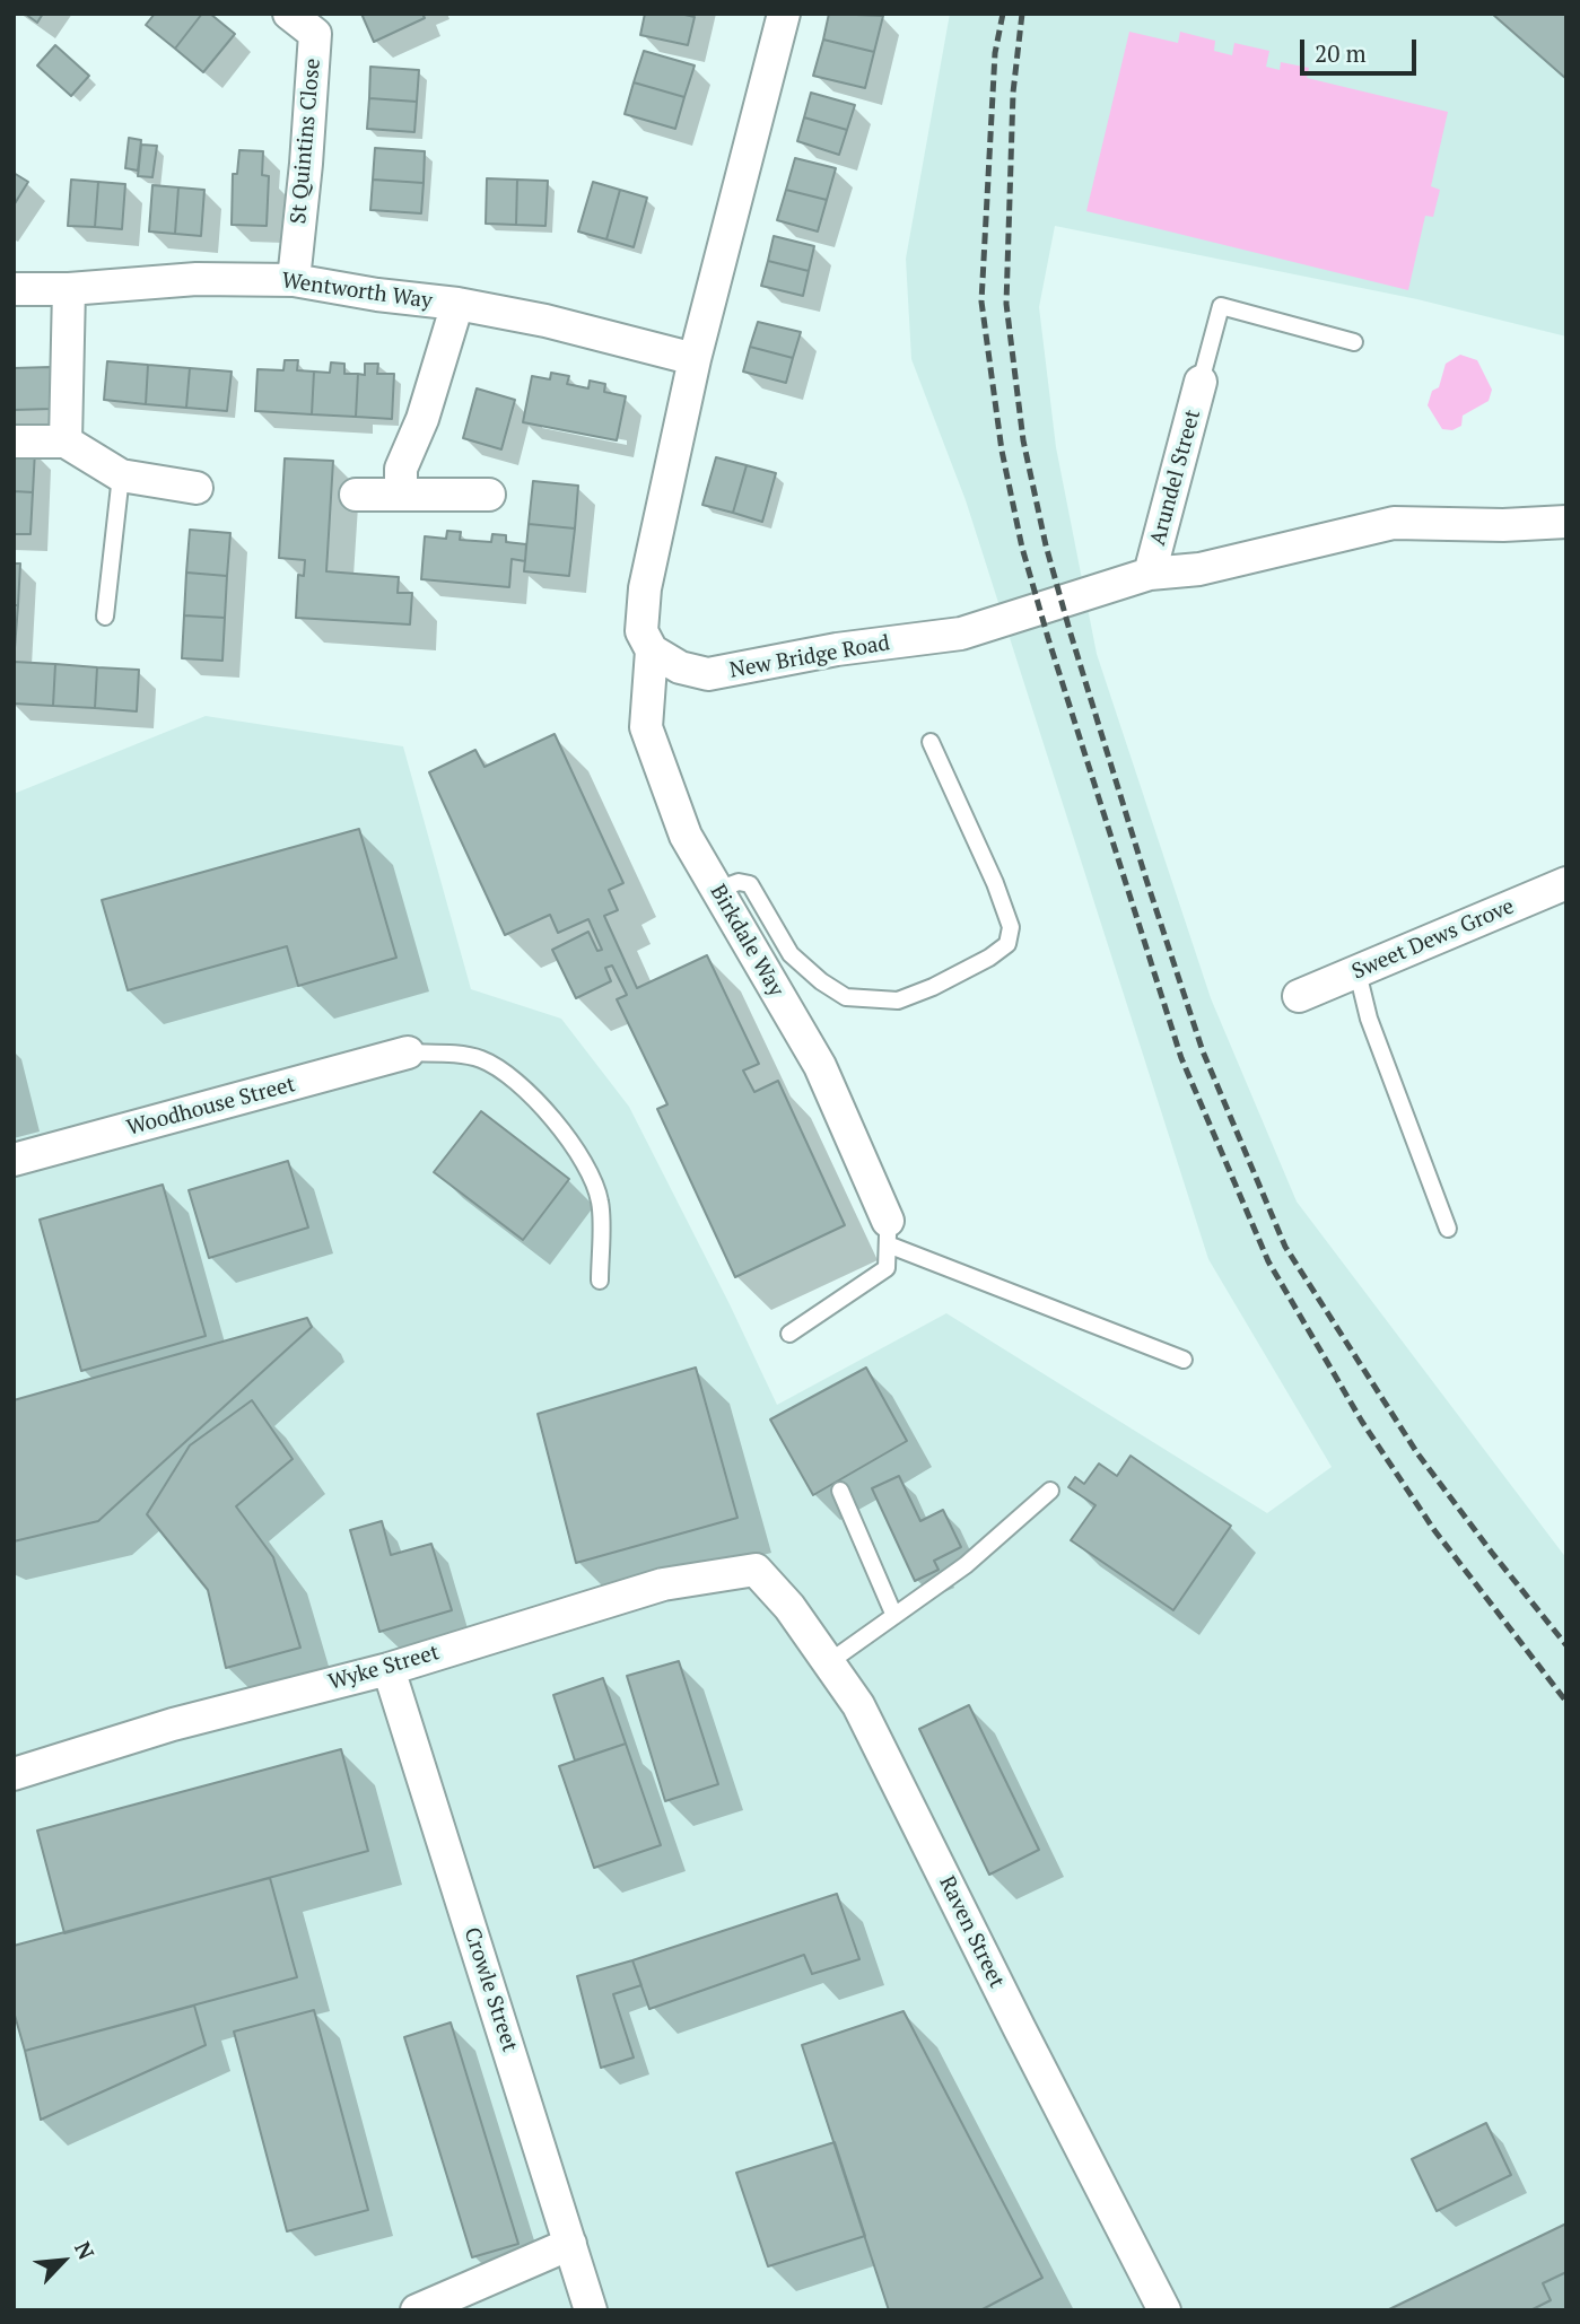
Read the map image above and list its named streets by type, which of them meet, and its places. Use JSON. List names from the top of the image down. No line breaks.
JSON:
{"streets":{"street":["St Quintins Close","Wentworth Way","Arundel Street","New Bridge Road","Sweet Dews Grove","Birkdale Way","Woodhouse Street","Wyke Street","Raven Street","Crowle Street"]},"crossings":[["St Quintins Close","Wentworth Way"],["Arundel Street","New Bridge Road"],["New Bridge Road","Birkdale Way"],["Wyke Street","Raven Street"],["Wyke Street","Crowle Street"]],"scale_bar":"20 m","north":"top right"}
